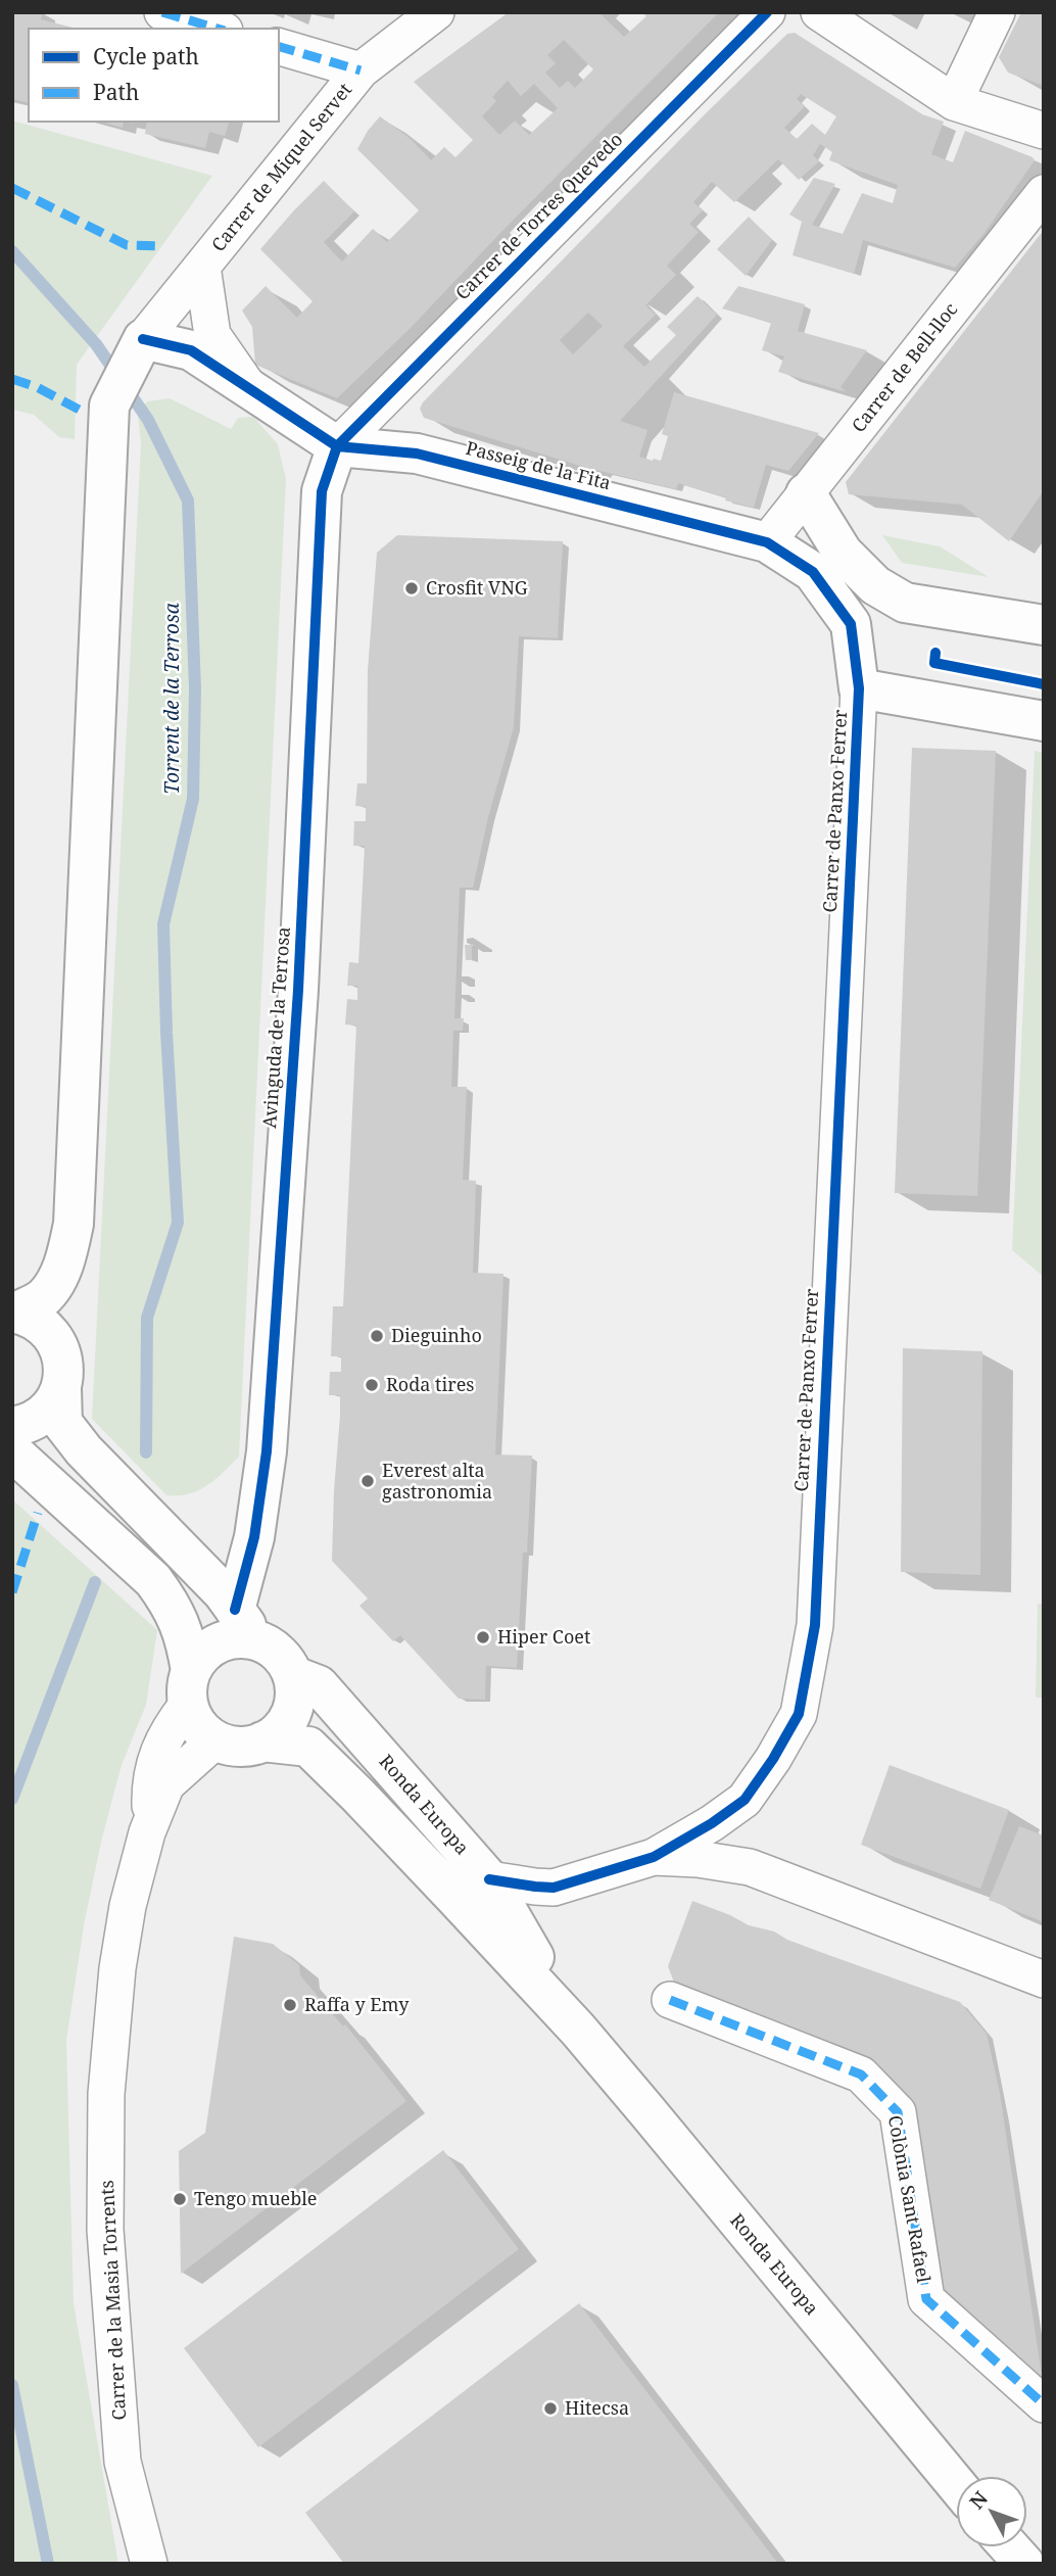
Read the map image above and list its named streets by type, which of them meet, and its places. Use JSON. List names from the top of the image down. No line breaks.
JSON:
{"streets":{"street":["Carrer de Miquel Servet","Carrer de Torres Quevedo","Carrer de Bell-lloc","Passeig de la Fita","Carrer de Panxo Ferrer","Avinguda de la Terrosa","Ronda Europa","Colònia Sant Rafael","Carrer de la Masia Torrents"]},"crossings":[["Carrer de Miquel Servet","Passeig de la Fita"],["Carrer de Torres Quevedo","Passeig de la Fita"],["Carrer de Torres Quevedo","Avinguda de la Terrosa"],["Carrer de Bell-lloc","Passeig de la Fita"],["Passeig de la Fita","Carrer de Panxo Ferrer"],["Passeig de la Fita","Avinguda de la Terrosa"],["Carrer de Panxo Ferrer","Ronda Europa"],["Avinguda de la Terrosa","Ronda Europa"],["Avinguda de la Terrosa","Carrer de la Masia Torrents"],["Ronda Europa","Carrer de la Masia Torrents"]],"water":["Torrent de la Terrosa"],"places":["Crosfit VNG","Dieguinho","Roda tires","Everest alta gastronomia","Hiper Coet","Raffa y Emy","Tengo mueble","Hitecsa"],"legend":["Cycle path","Path"],"north":"top left"}
